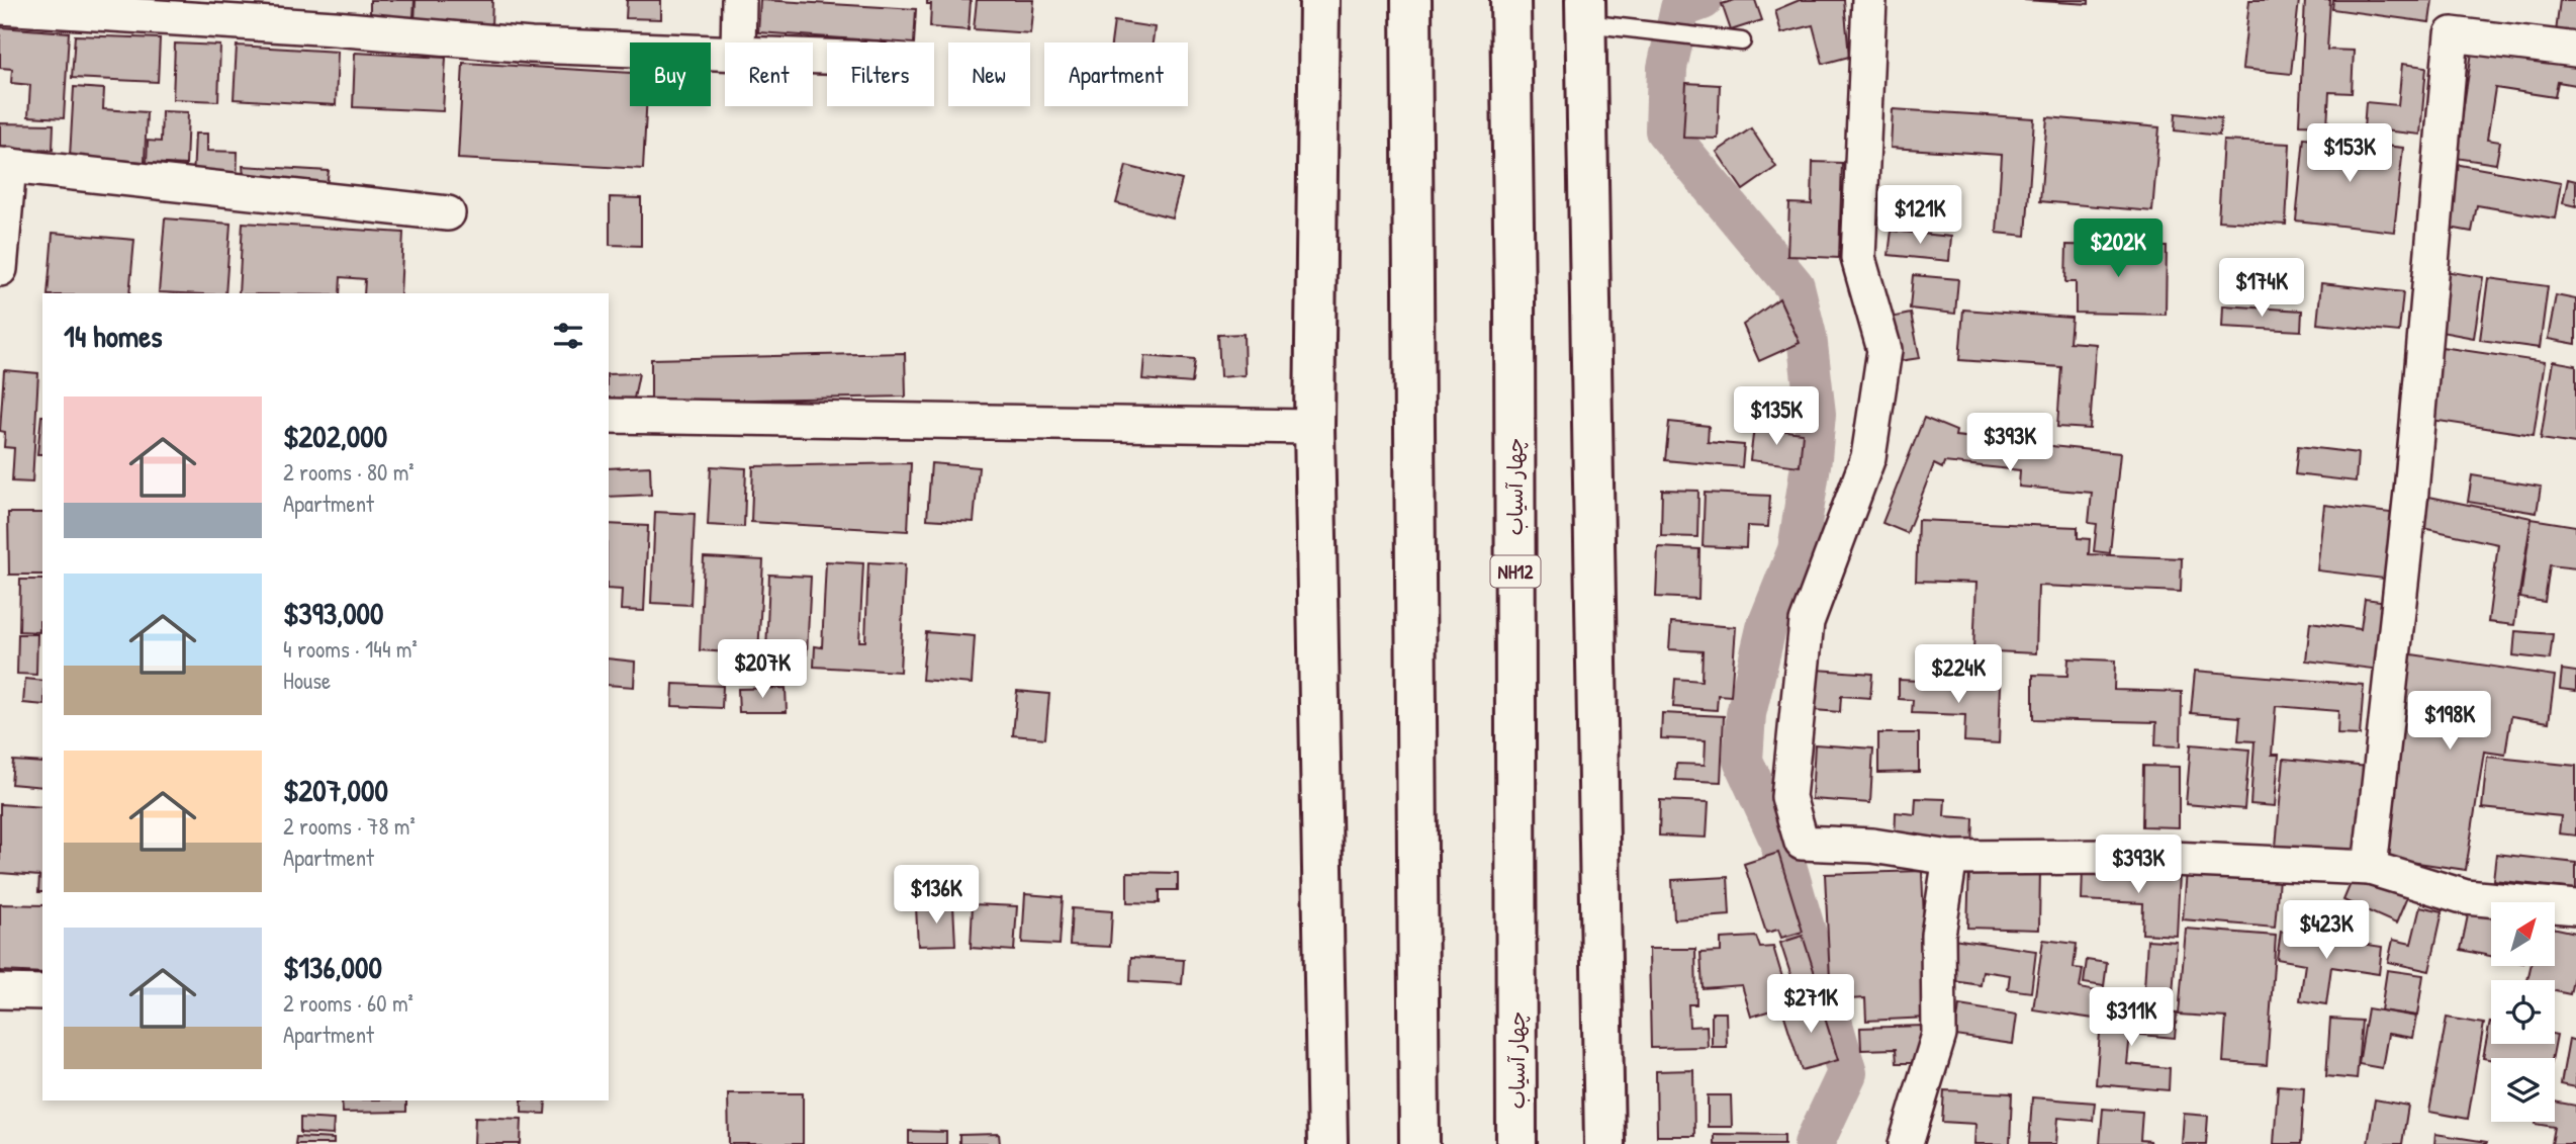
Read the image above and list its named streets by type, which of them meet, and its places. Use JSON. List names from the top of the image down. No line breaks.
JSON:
{"streets":{"main road":["چهار آسیاب","NH12"]},"north":"top right","page":{"chip":["Buy","Rent","Filters","New","Apartment"],"price":["$153K","$121K","$202K","$174K","$135K","$393K","$207K","$224K","$198K","$393K","$136K","$423K","$271K","$311K"],"heading":"14 homes","list":[{"name":"$202,000","note":"2 rooms · 80 m² · Apartment"},{"name":"$393,000","note":"4 rooms · 144 m² · House"},{"name":"$207,000","note":"2 rooms · 78 m² · Apartment"},{"name":"$136,000","note":"2 rooms · 60 m² · Apartment"}]}}
